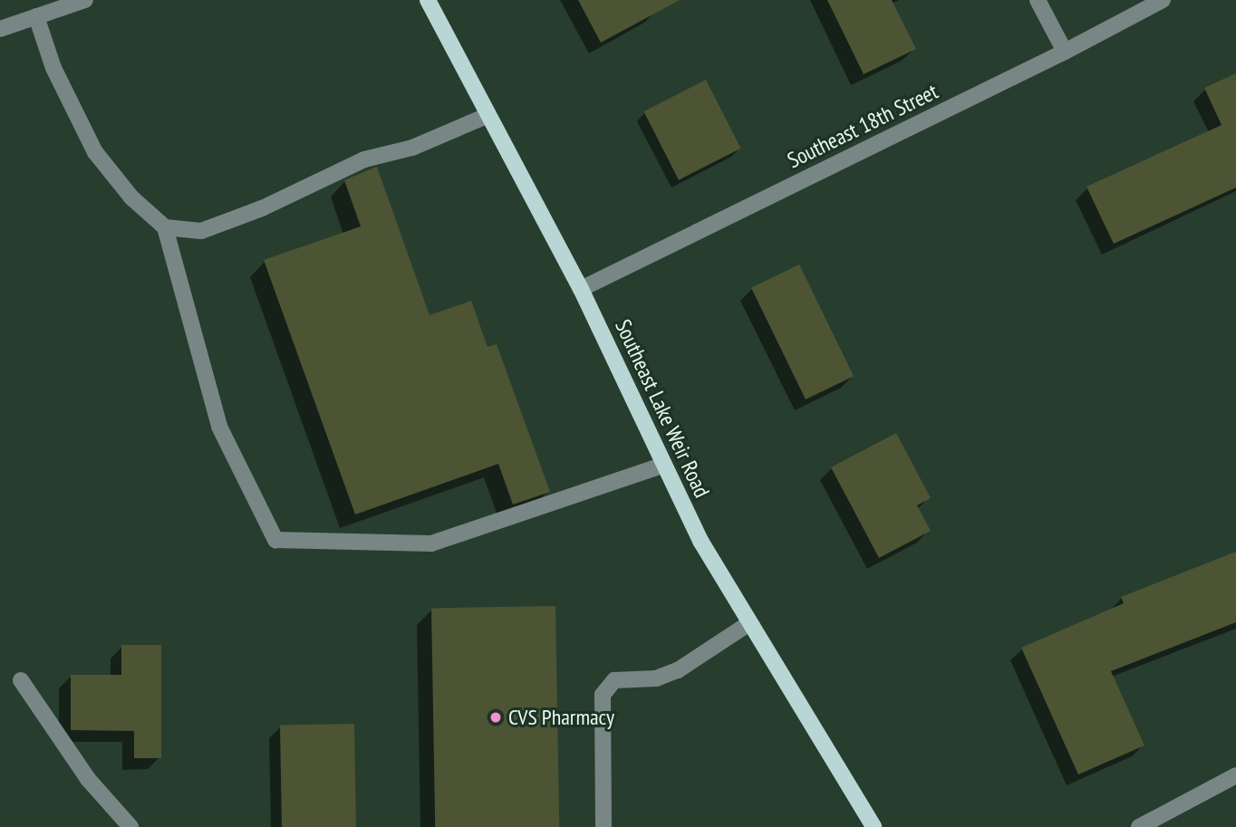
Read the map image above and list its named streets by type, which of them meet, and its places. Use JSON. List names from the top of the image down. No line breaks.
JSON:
{"streets":{"main road":["Southeast Lake Weir Road"],"street":["Southeast 18th Street"]},"crossings":[["Southeast 18th Street","Southeast Lake Weir Road"]],"places":["CVS Pharmacy"]}
